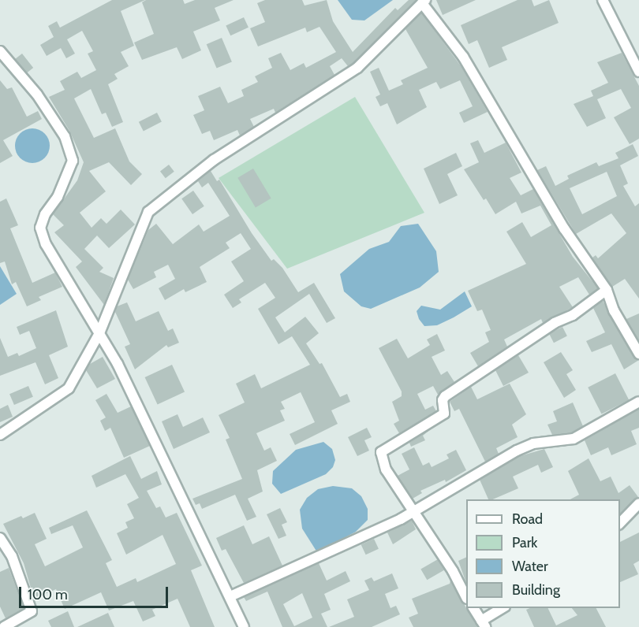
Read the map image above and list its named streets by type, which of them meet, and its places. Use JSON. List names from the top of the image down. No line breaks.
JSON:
{"legend":["Road","Park","Water","Building"],"scale_bar":"100 m"}
